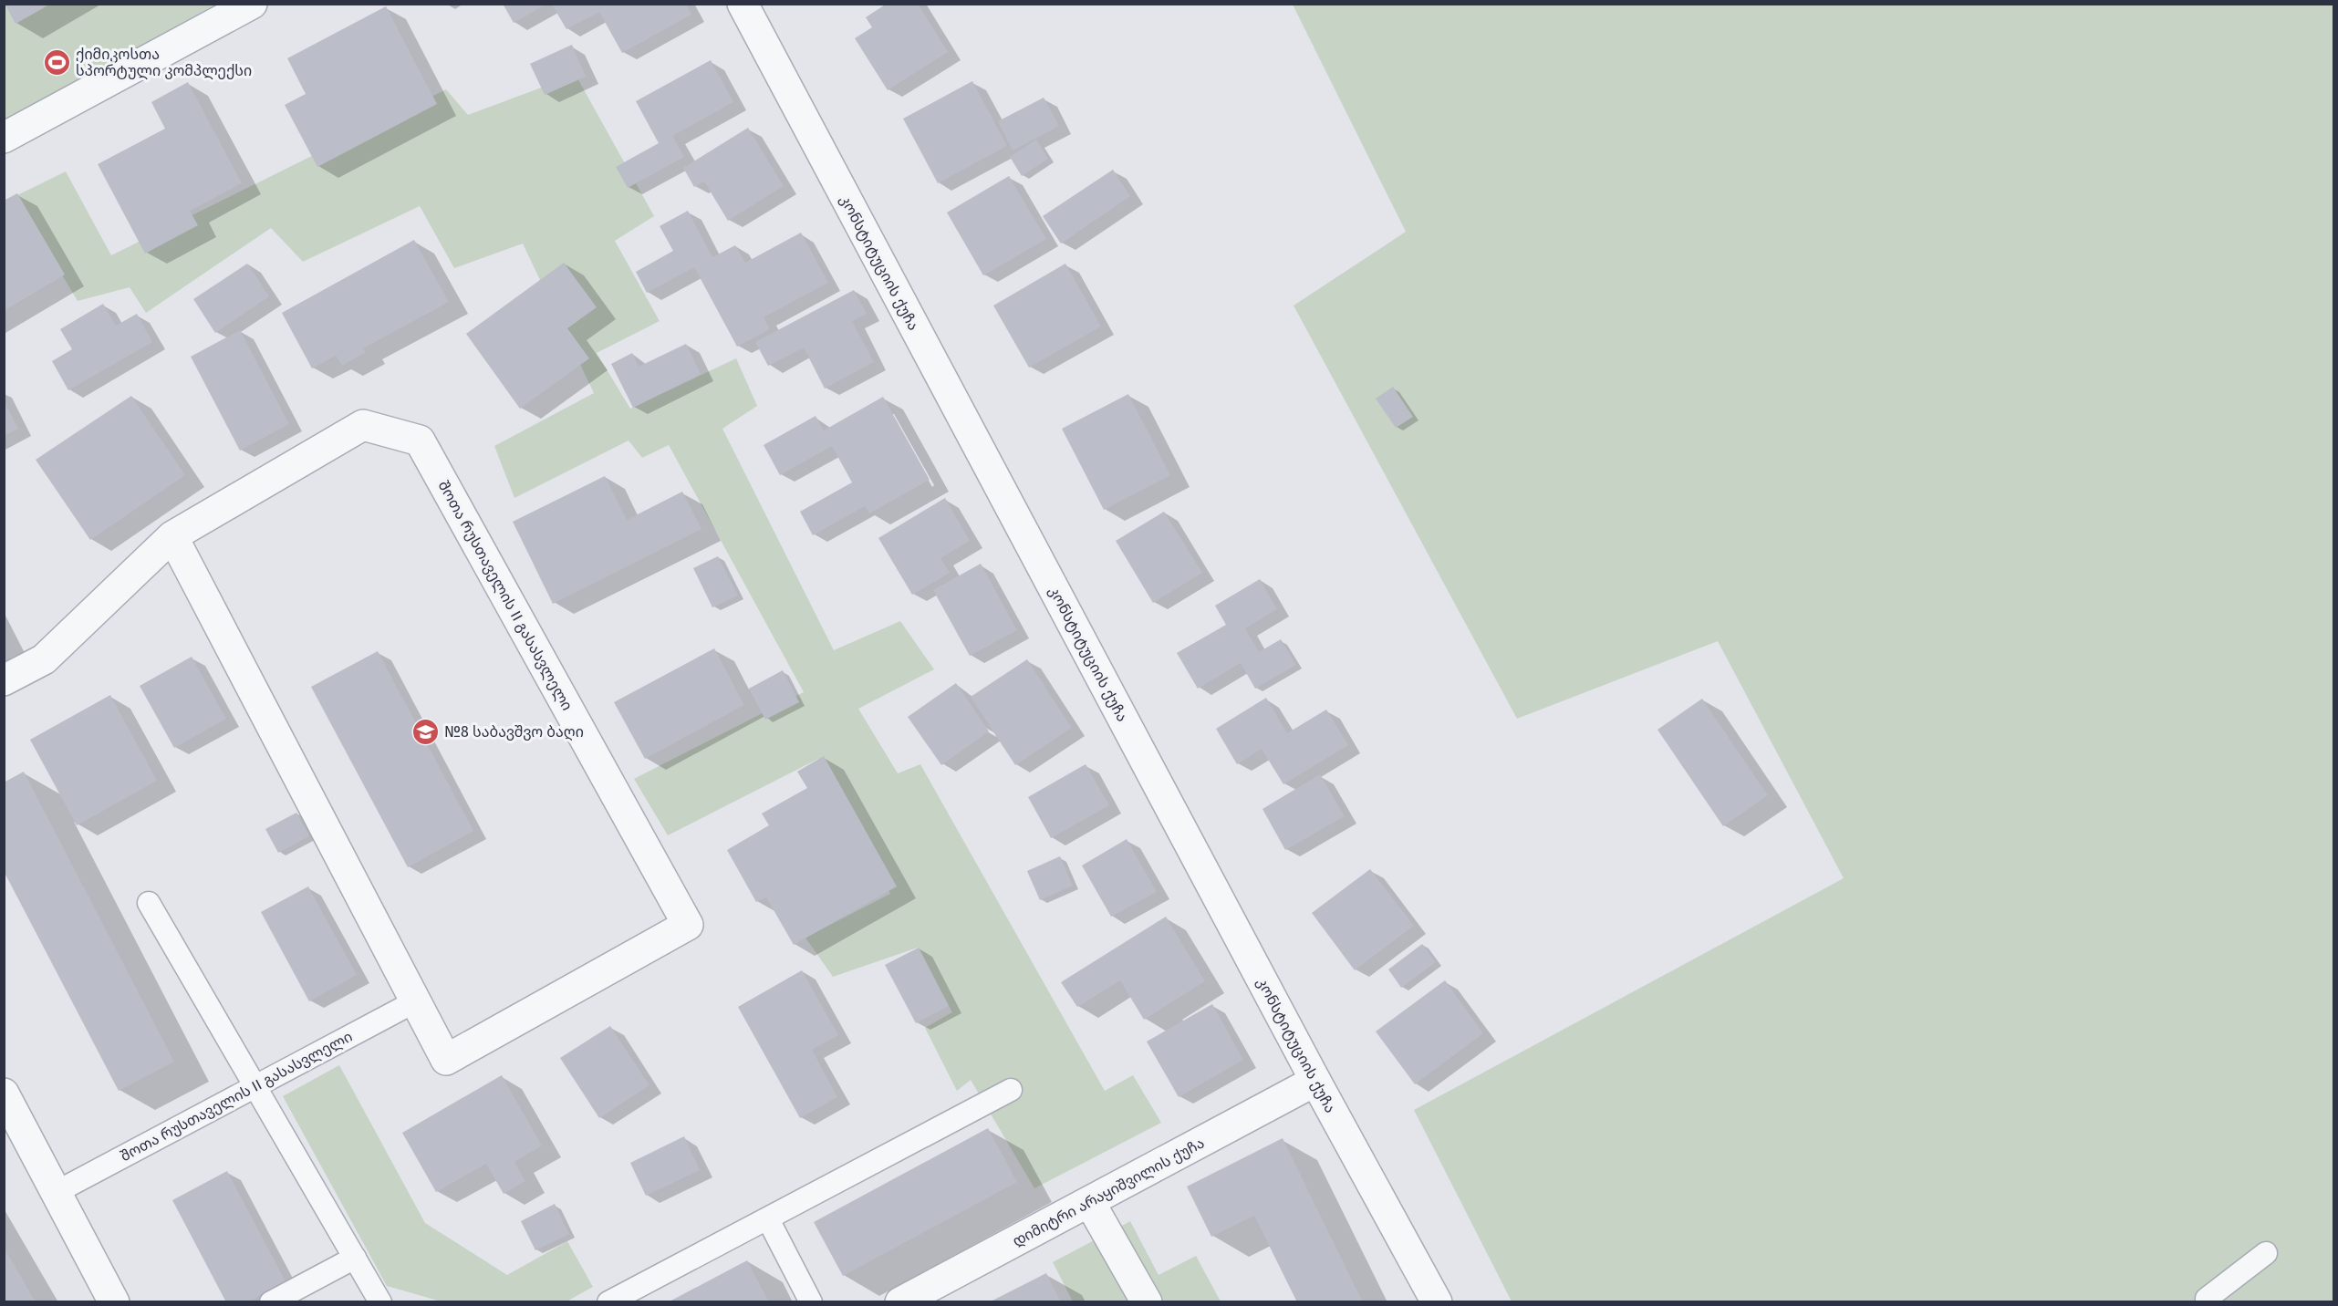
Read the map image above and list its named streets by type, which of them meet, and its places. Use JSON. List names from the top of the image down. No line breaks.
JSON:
{"streets":{"street":["კონსტიტუციის ქუჩა","შოთა რუსთაველის II გასასვლელი","დიმიტრი არაყიშვილის ქუჩა"]},"crossings":[["კონსტიტუციის ქუჩა","დიმიტრი არაყიშვილის ქუჩა"]],"places":{"sports":["ქიმიკოსთა სპორტული კომპლექსი"],"school or university":["№8 საბავშვო ბაღი"]}}
